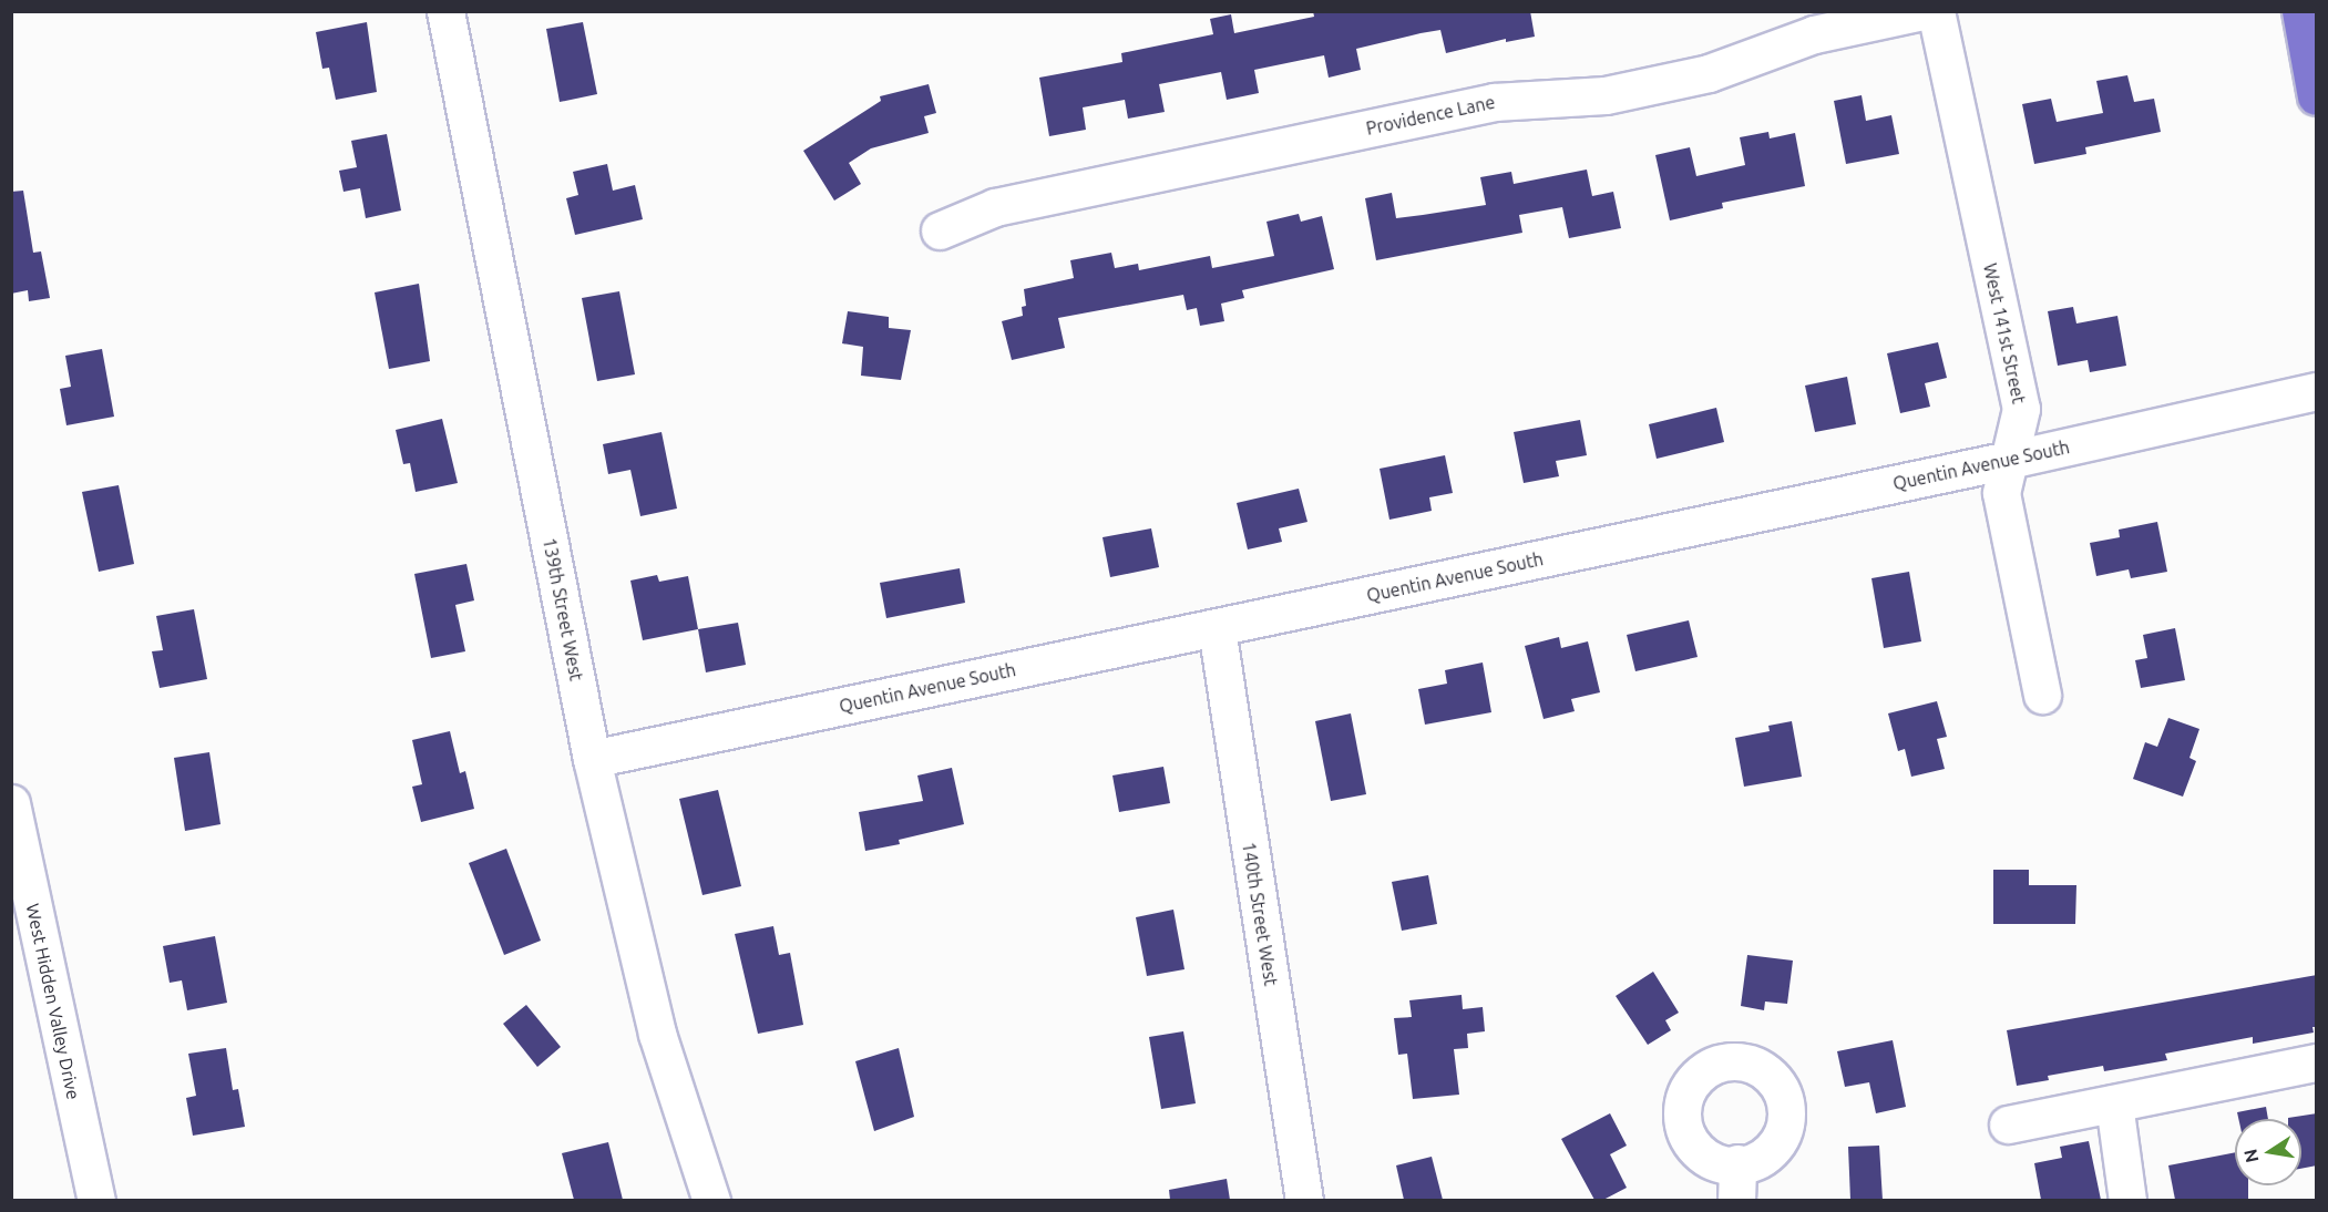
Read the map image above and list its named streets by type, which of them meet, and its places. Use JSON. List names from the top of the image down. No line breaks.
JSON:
{"streets":{"street":["Providence Lane","West 141st Street","Quentin Avenue South","139th Street West","140th Street West","West Hidden Valley Drive"]},"crossings":[["West 141st Street","Quentin Avenue South"],["Quentin Avenue South","139th Street West"],["Quentin Avenue South","140th Street West"]],"north":"left"}
